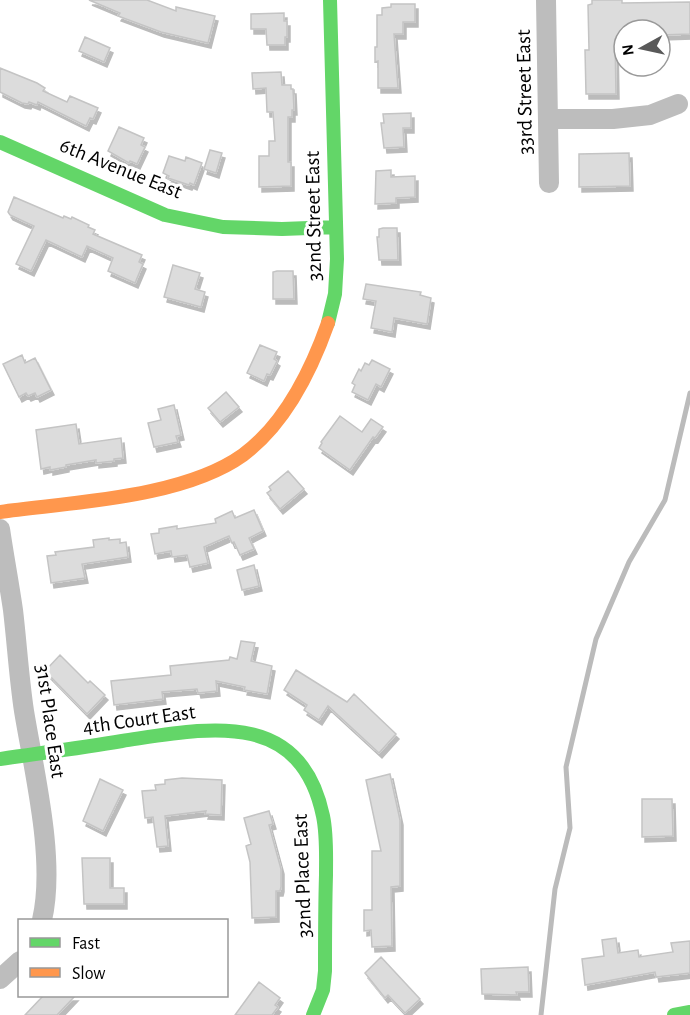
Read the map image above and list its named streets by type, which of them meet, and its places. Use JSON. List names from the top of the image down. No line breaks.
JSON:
{"streets":{"street":["33rd Street East","6th Avenue East","32nd Street East","4th Court East","31st Place East","32nd Place East"]},"crossings":[["6th Avenue East","32nd Street East"],["4th Court East","31st Place East"],["4th Court East","32nd Place East"]],"legend":["Fast","Slow"],"north":"left"}
